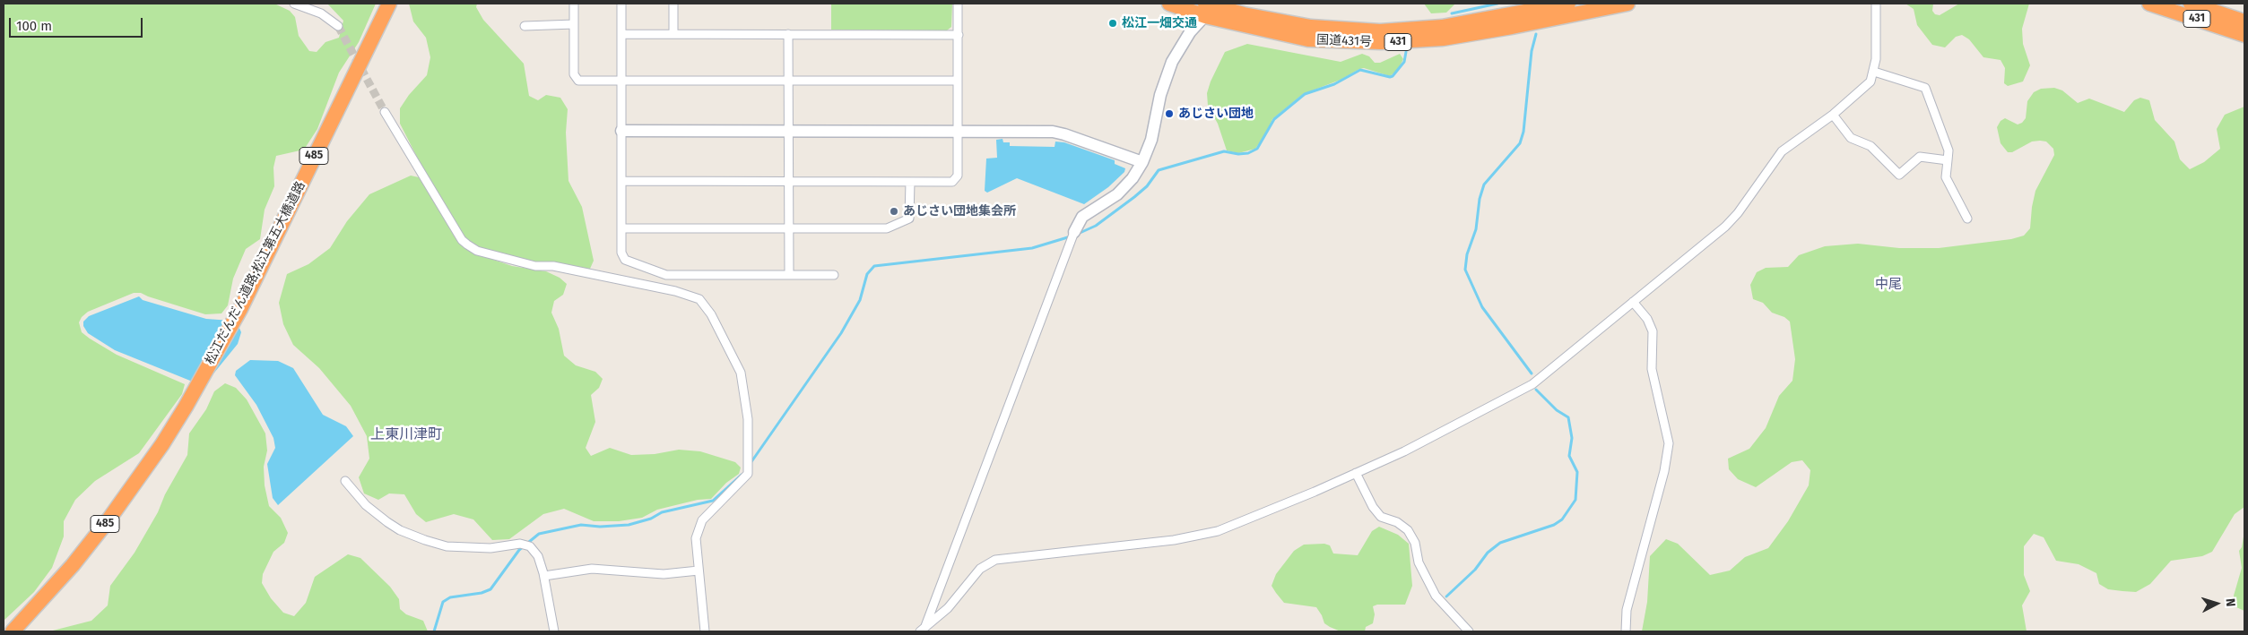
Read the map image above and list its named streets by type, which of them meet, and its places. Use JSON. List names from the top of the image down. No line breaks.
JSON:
{"streets":{"highway":["431","国道431号","485","松江だんだん道路;松江第五大橋道路"]},"districts":["中尾","上東川津町"],"places":["松江一畑交通","あじさい団地","あじさい団地集会所"],"scale_bar":"100 m","north":"right"}
